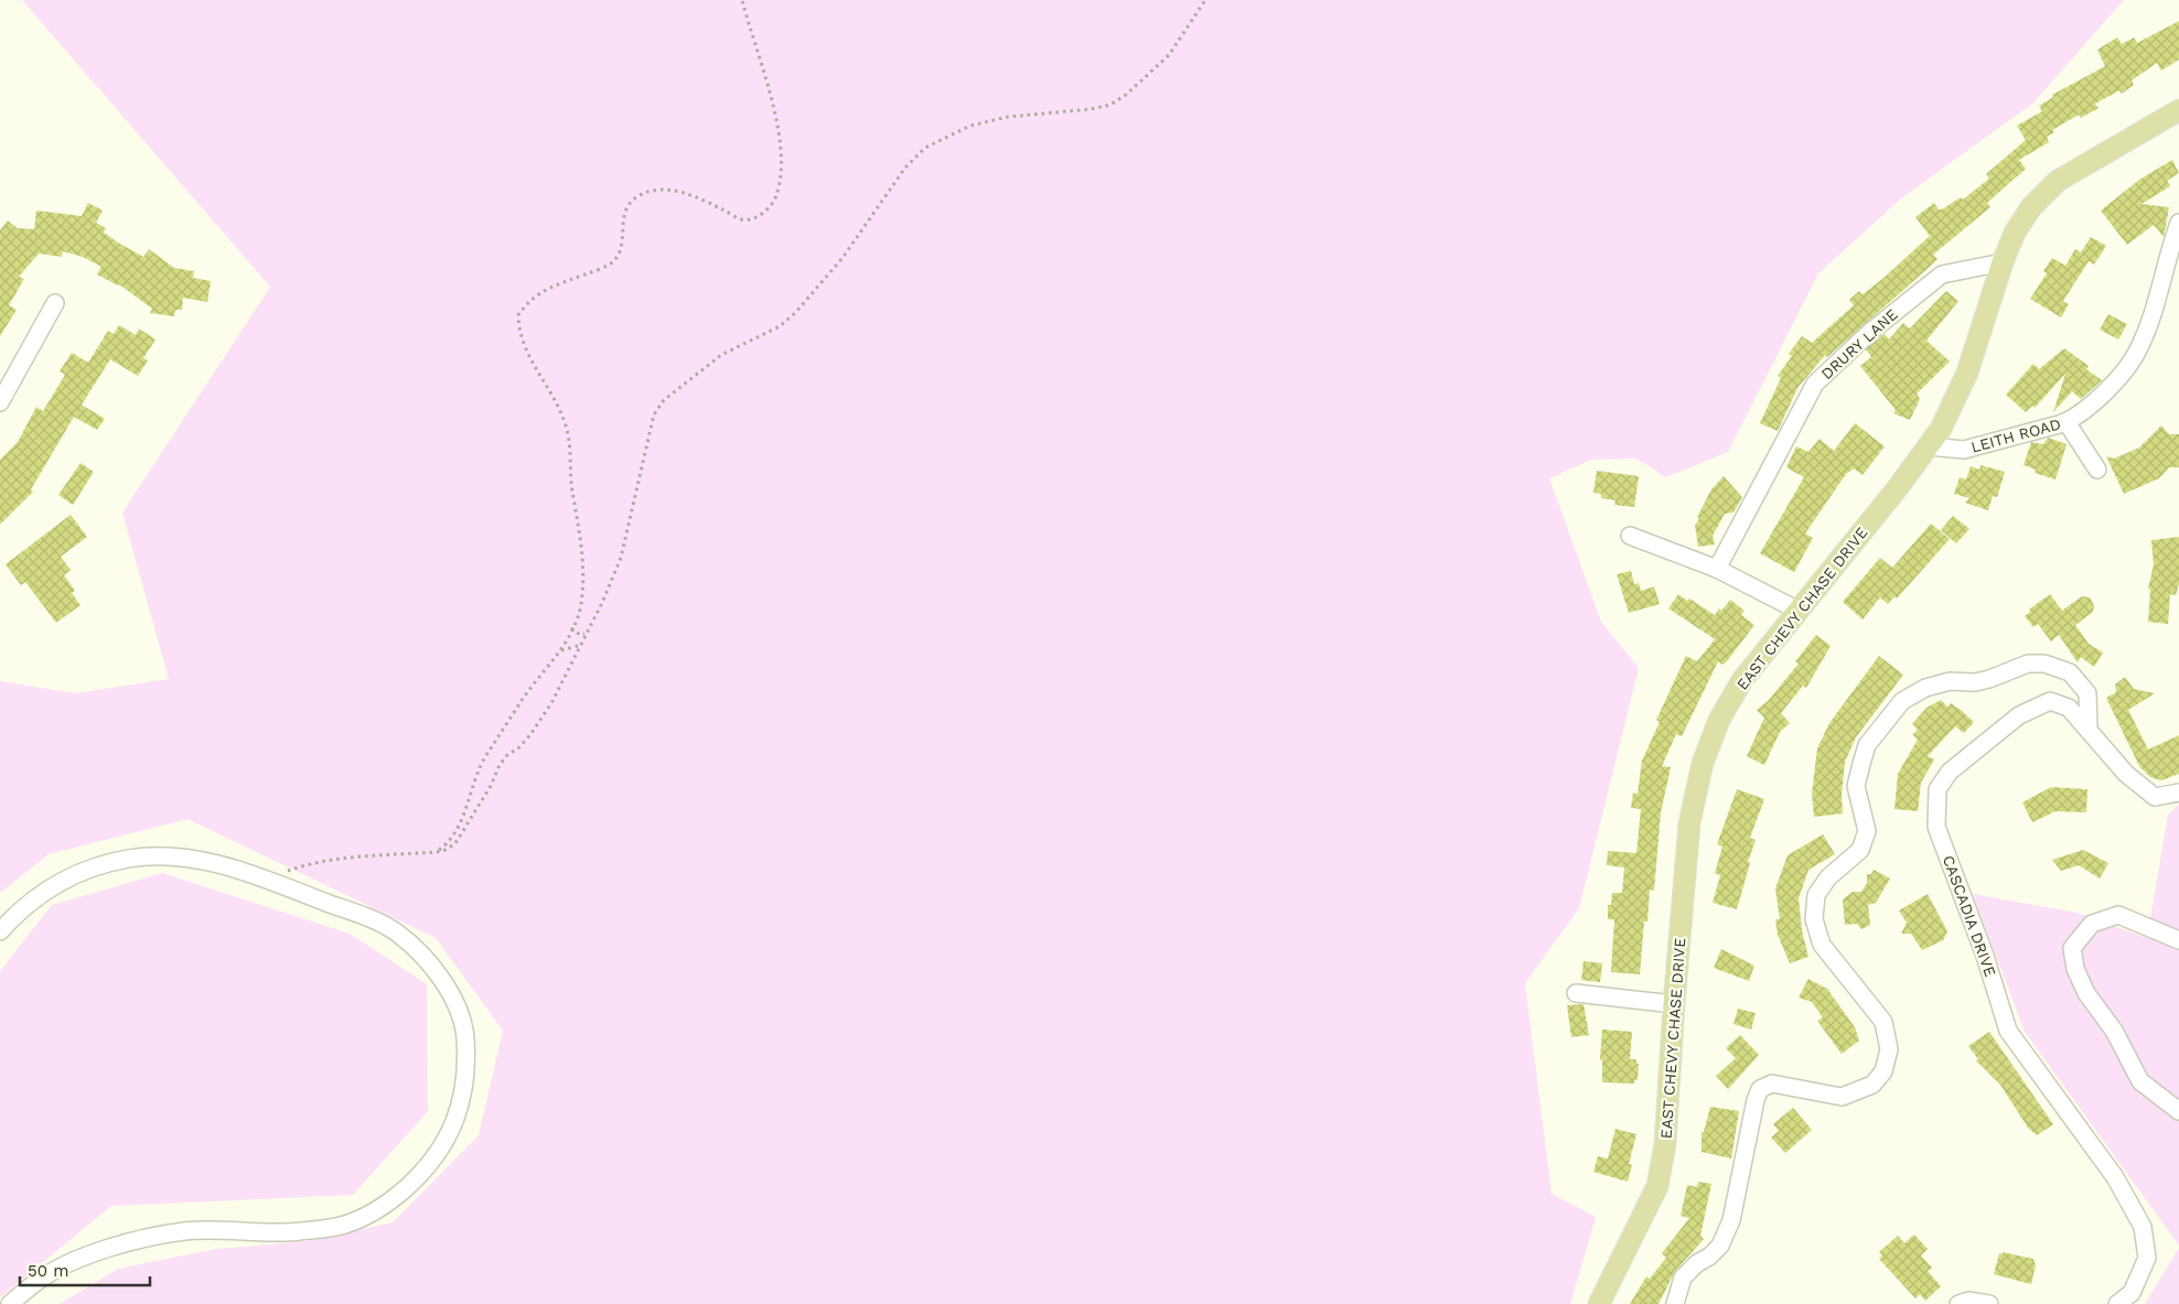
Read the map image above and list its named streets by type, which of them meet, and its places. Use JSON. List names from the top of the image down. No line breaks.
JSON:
{"streets":{"main road":["EAST CHEVY CHASE DRIVE"],"street":["DRURY LANE","LEITH ROAD","CASCADIA DRIVE"]},"crossings":[["DRURY LANE","EAST CHEVY CHASE DRIVE"],["LEITH ROAD","EAST CHEVY CHASE DRIVE"]],"scale_bar":"50 m"}
